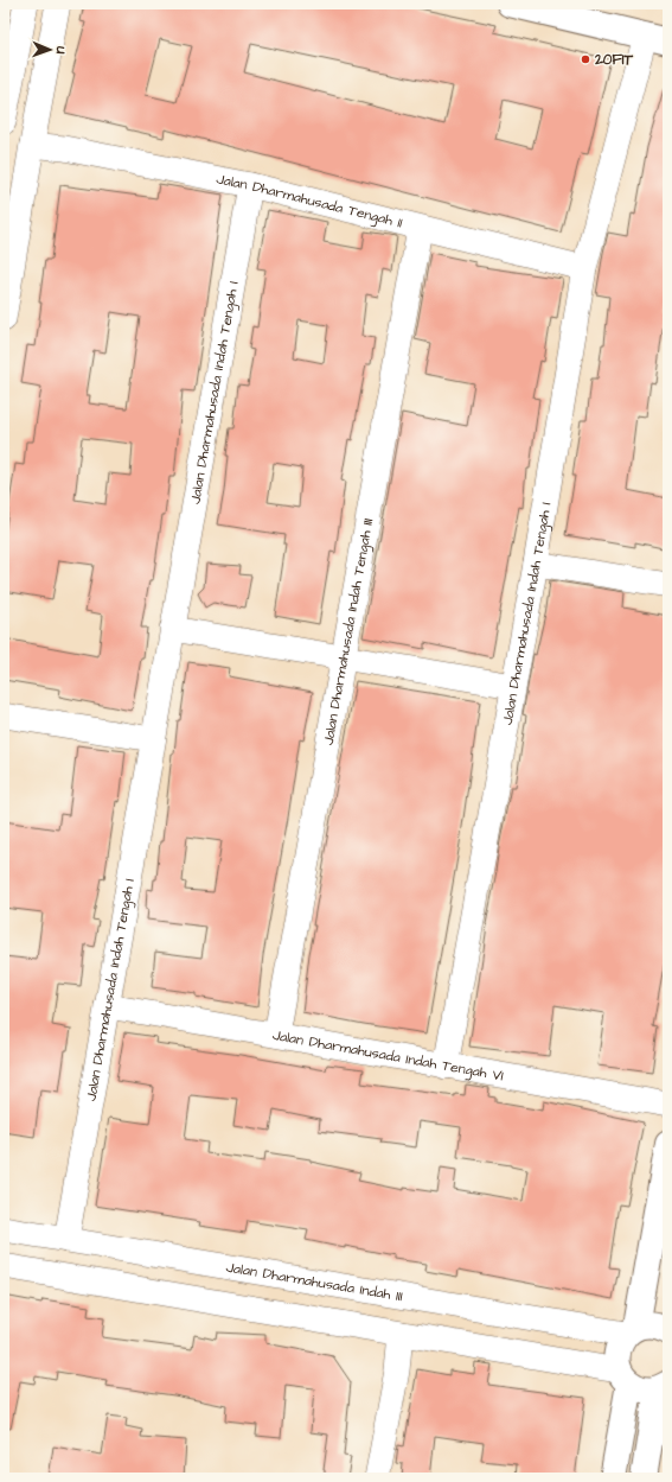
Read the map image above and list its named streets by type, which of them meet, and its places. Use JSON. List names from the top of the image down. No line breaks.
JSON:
{"streets":{"street":["Jalan Dharmahusada Tengah II","Jalan Dharmahusada Indah Tengah I","Jalan Dharmahusada Indah Tengah III","Jalan Dharmahusada Indah Tengah VI","Jalan Dharmahusada Indah III"]},"crossings":[["Jalan Dharmahusada Tengah II","Jalan Dharmahusada Indah Tengah I"],["Jalan Dharmahusada Tengah II","Jalan Dharmahusada Indah Tengah III"],["Jalan Dharmahusada Indah Tengah I","Jalan Dharmahusada Indah Tengah VI"],["Jalan Dharmahusada Indah Tengah I","Jalan Dharmahusada Indah III"],["Jalan Dharmahusada Indah Tengah III","Jalan Dharmahusada Indah Tengah VI"]],"places":["20FIT"],"north":"right"}
